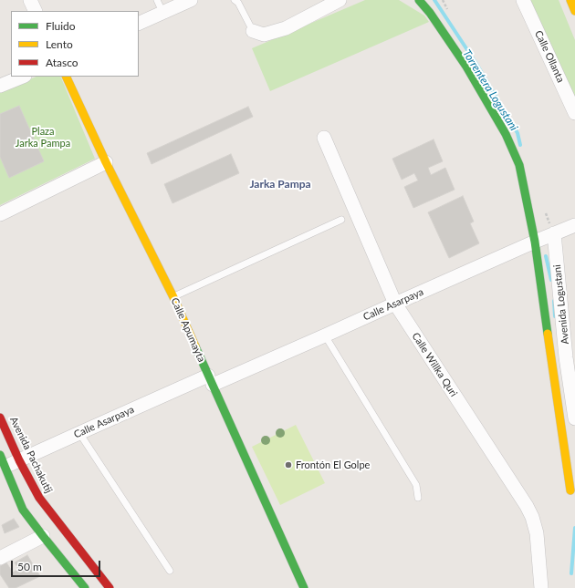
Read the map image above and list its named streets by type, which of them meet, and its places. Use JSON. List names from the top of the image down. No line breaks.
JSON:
{"streets":{"street":["Calle Ollanta","Calle Asarpaya","Avenida Logustani","Calle Apumayta","Calle Willka Quri","Avenida Pachakutij"]},"crossings":[["Calle Asarpaya","Avenida Logustani"],["Calle Asarpaya","Calle Apumayta"],["Calle Asarpaya","Calle Willka Quri"],["Calle Asarpaya","Avenida Pachakutij"]],"districts":["Jarka Pampa"],"water":["Torrentera Logustani"],"parks":["Plaza Jarka Pampa"],"places":["Frontón El Golpe"],"legend":["Fluido","Lento","Atasco"],"scale_bar":"50 m"}
